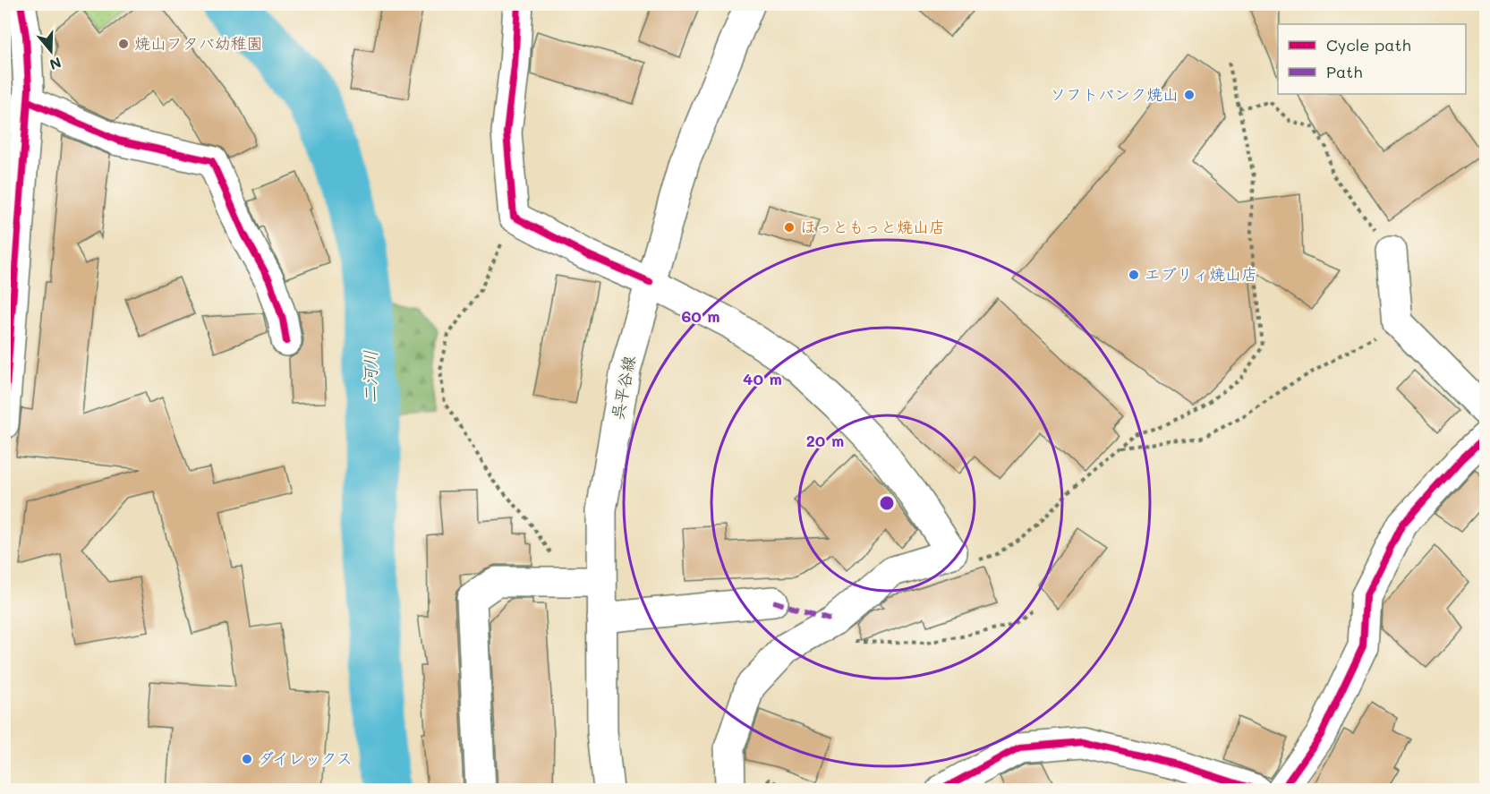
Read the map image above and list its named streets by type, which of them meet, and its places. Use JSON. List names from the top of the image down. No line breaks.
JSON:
{"streets":{"street":["呉平谷線"]},"water":["二河川"],"places":["焼山フタバ幼稚園","ソフトバンク焼山","ほっともっと焼山店","エブリィ焼山店","ダイレックス"],"legend":["Cycle path","Path"],"north":"bottom","rings":["60 m","40 m","20 m"]}
